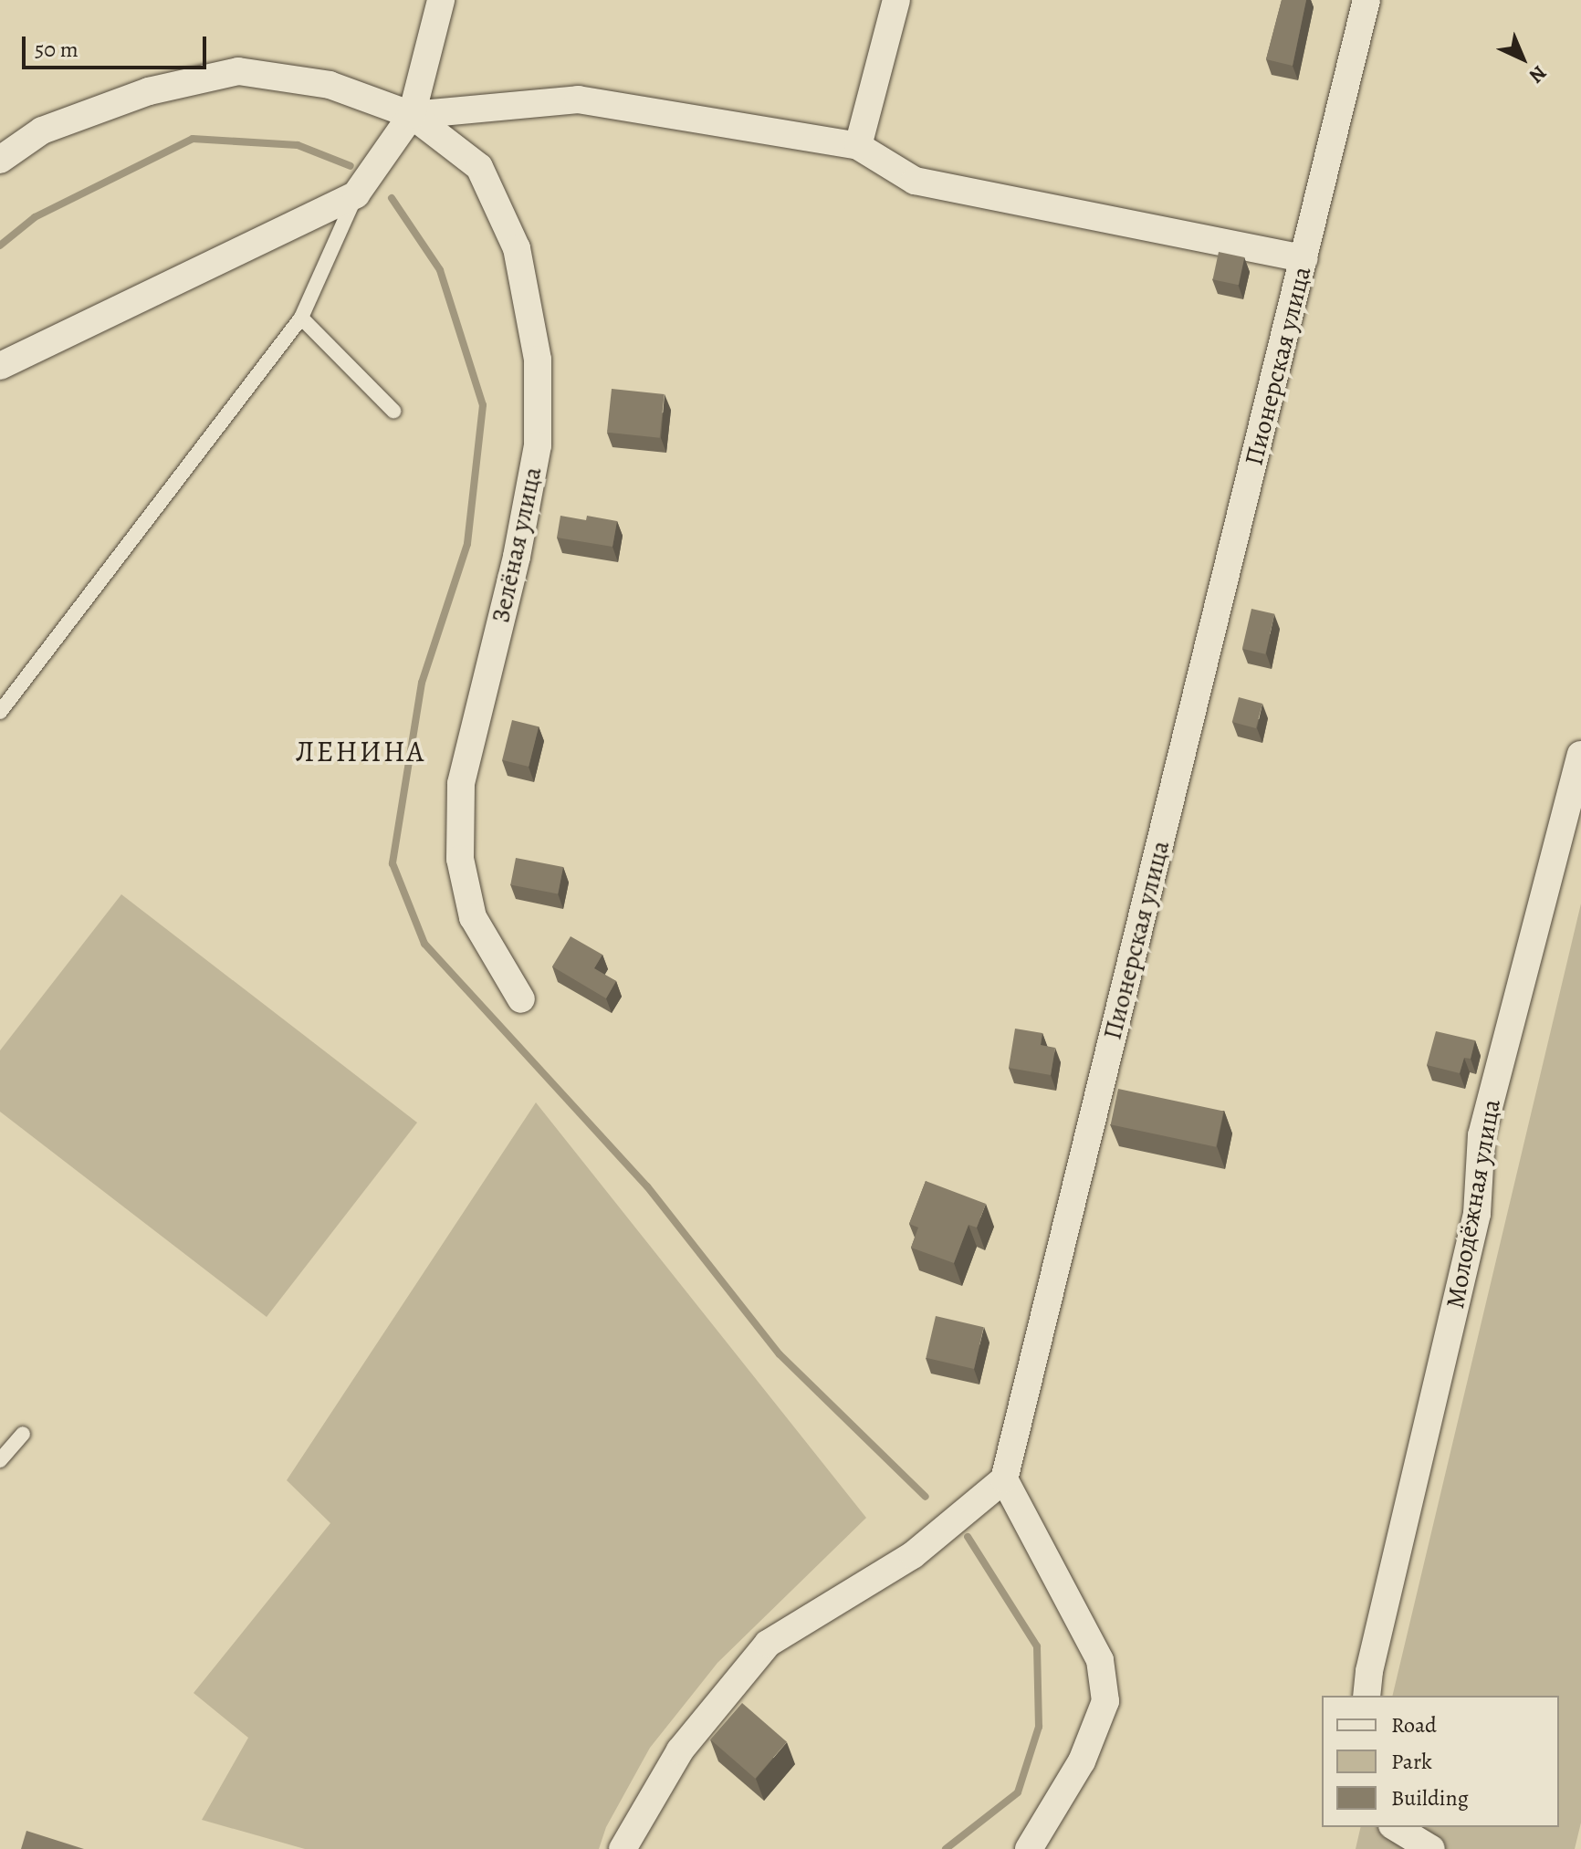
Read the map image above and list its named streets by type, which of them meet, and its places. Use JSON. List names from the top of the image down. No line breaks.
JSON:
{"streets":{"street":["Пионерская улица","Зелёная улица","Молодёжная улица"]},"districts":["ЛЕНИНА"],"legend":["Road","Park","Building"],"scale_bar":"50 m","north":"bottom right"}
